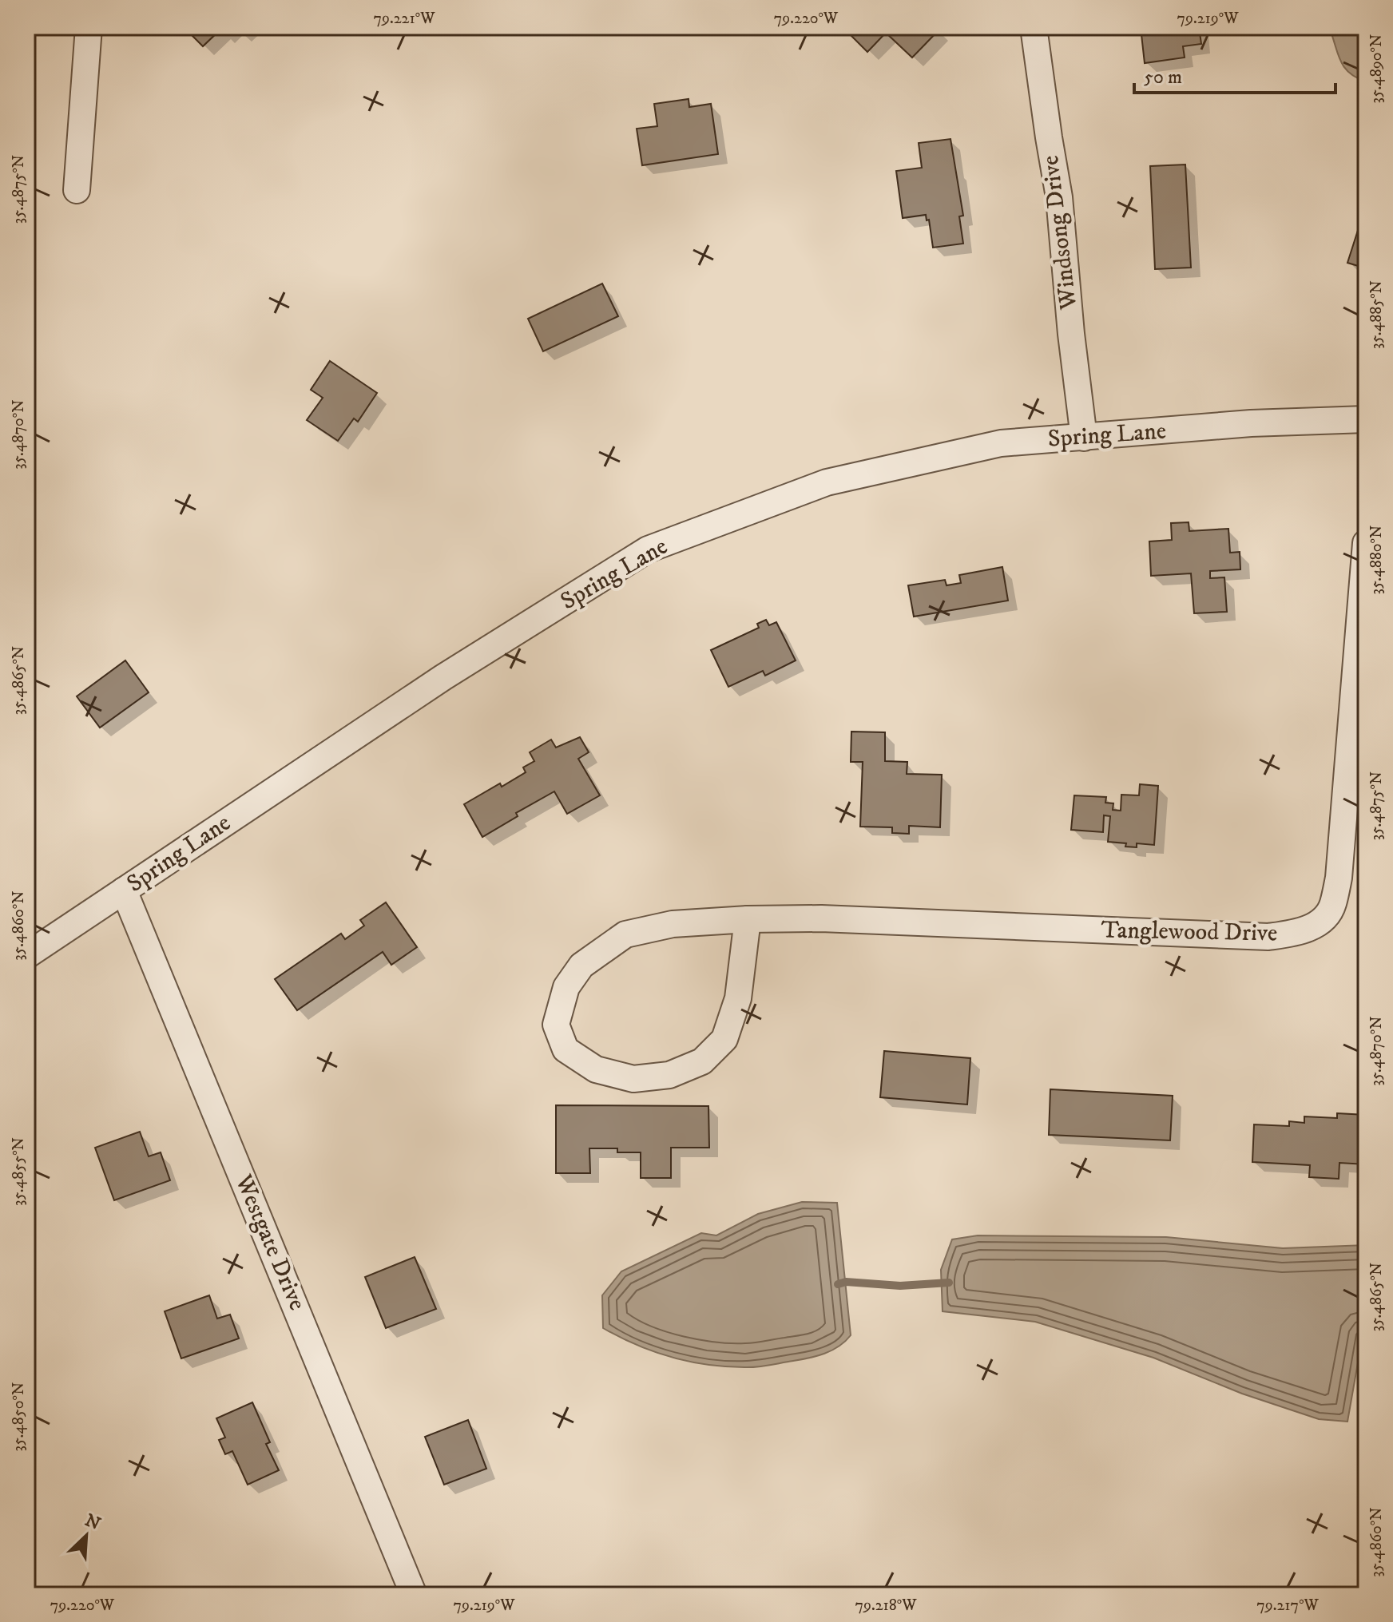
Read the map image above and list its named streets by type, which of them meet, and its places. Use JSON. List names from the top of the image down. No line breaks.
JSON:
{"streets":{"street":["Windsong Drive","Spring Lane","Tanglewood Drive","Westgate Drive"]},"crossings":[["Windsong Drive","Spring Lane"],["Spring Lane","Westgate Drive"]],"scale_bar":"50 m","north":"top right","coordinates":["79.221°W","79.220°W","79.219°W","35.4890°N","35.4875°N","35.4885°N","35.4870°N","35.4880°N","35.4865°N","35.4860°N","35.4855°N","35.4850°N","79.218°W","79.217°W"]}
